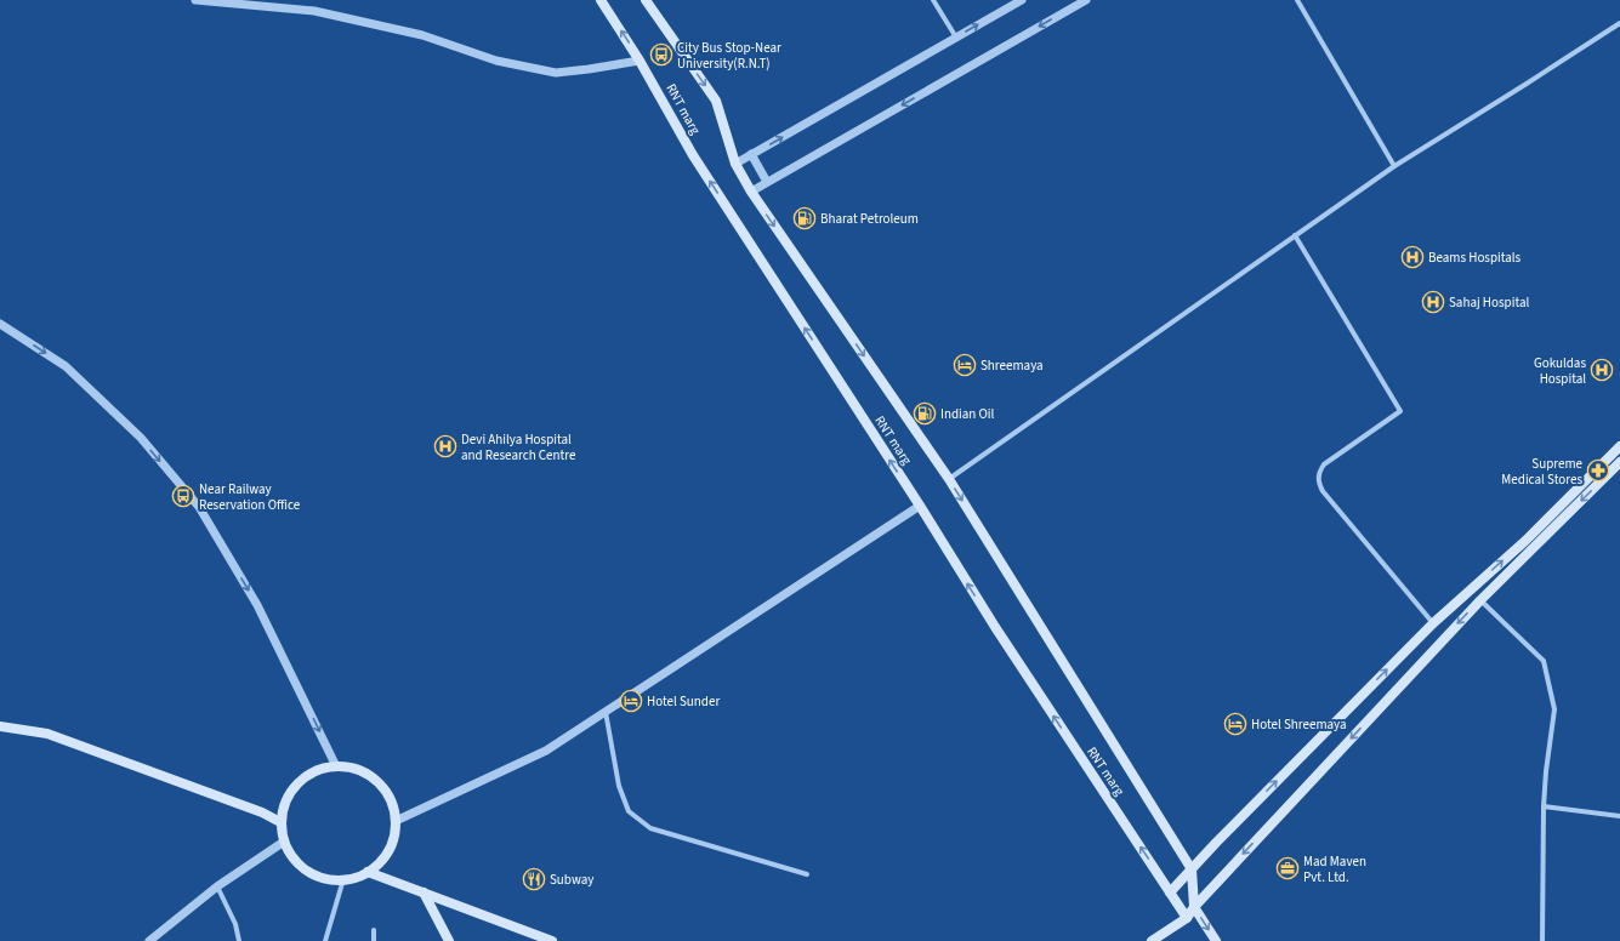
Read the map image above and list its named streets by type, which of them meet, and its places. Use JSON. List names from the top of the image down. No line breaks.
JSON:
{"streets":{"main road":["RNT marg"]},"places":{"bus stop":["City Bus Stop-Near University(R.N.T)","Near Railway Reservation Office"],"fuel station":["Bharat Petroleum","Indian Oil"],"hospital":["Beams Hospitals","Sahaj Hospital","Gokuldas Hospital","Devi Ahilya Hospital and Research Centre"],"hotel":["Shreemaya","Hotel Sunder","Hotel Shreemaya"],"pharmacy":["Supreme Medical Stores"],"office":["Mad Maven Pvt. Ltd."],"restaurant":["Subway"]}}
